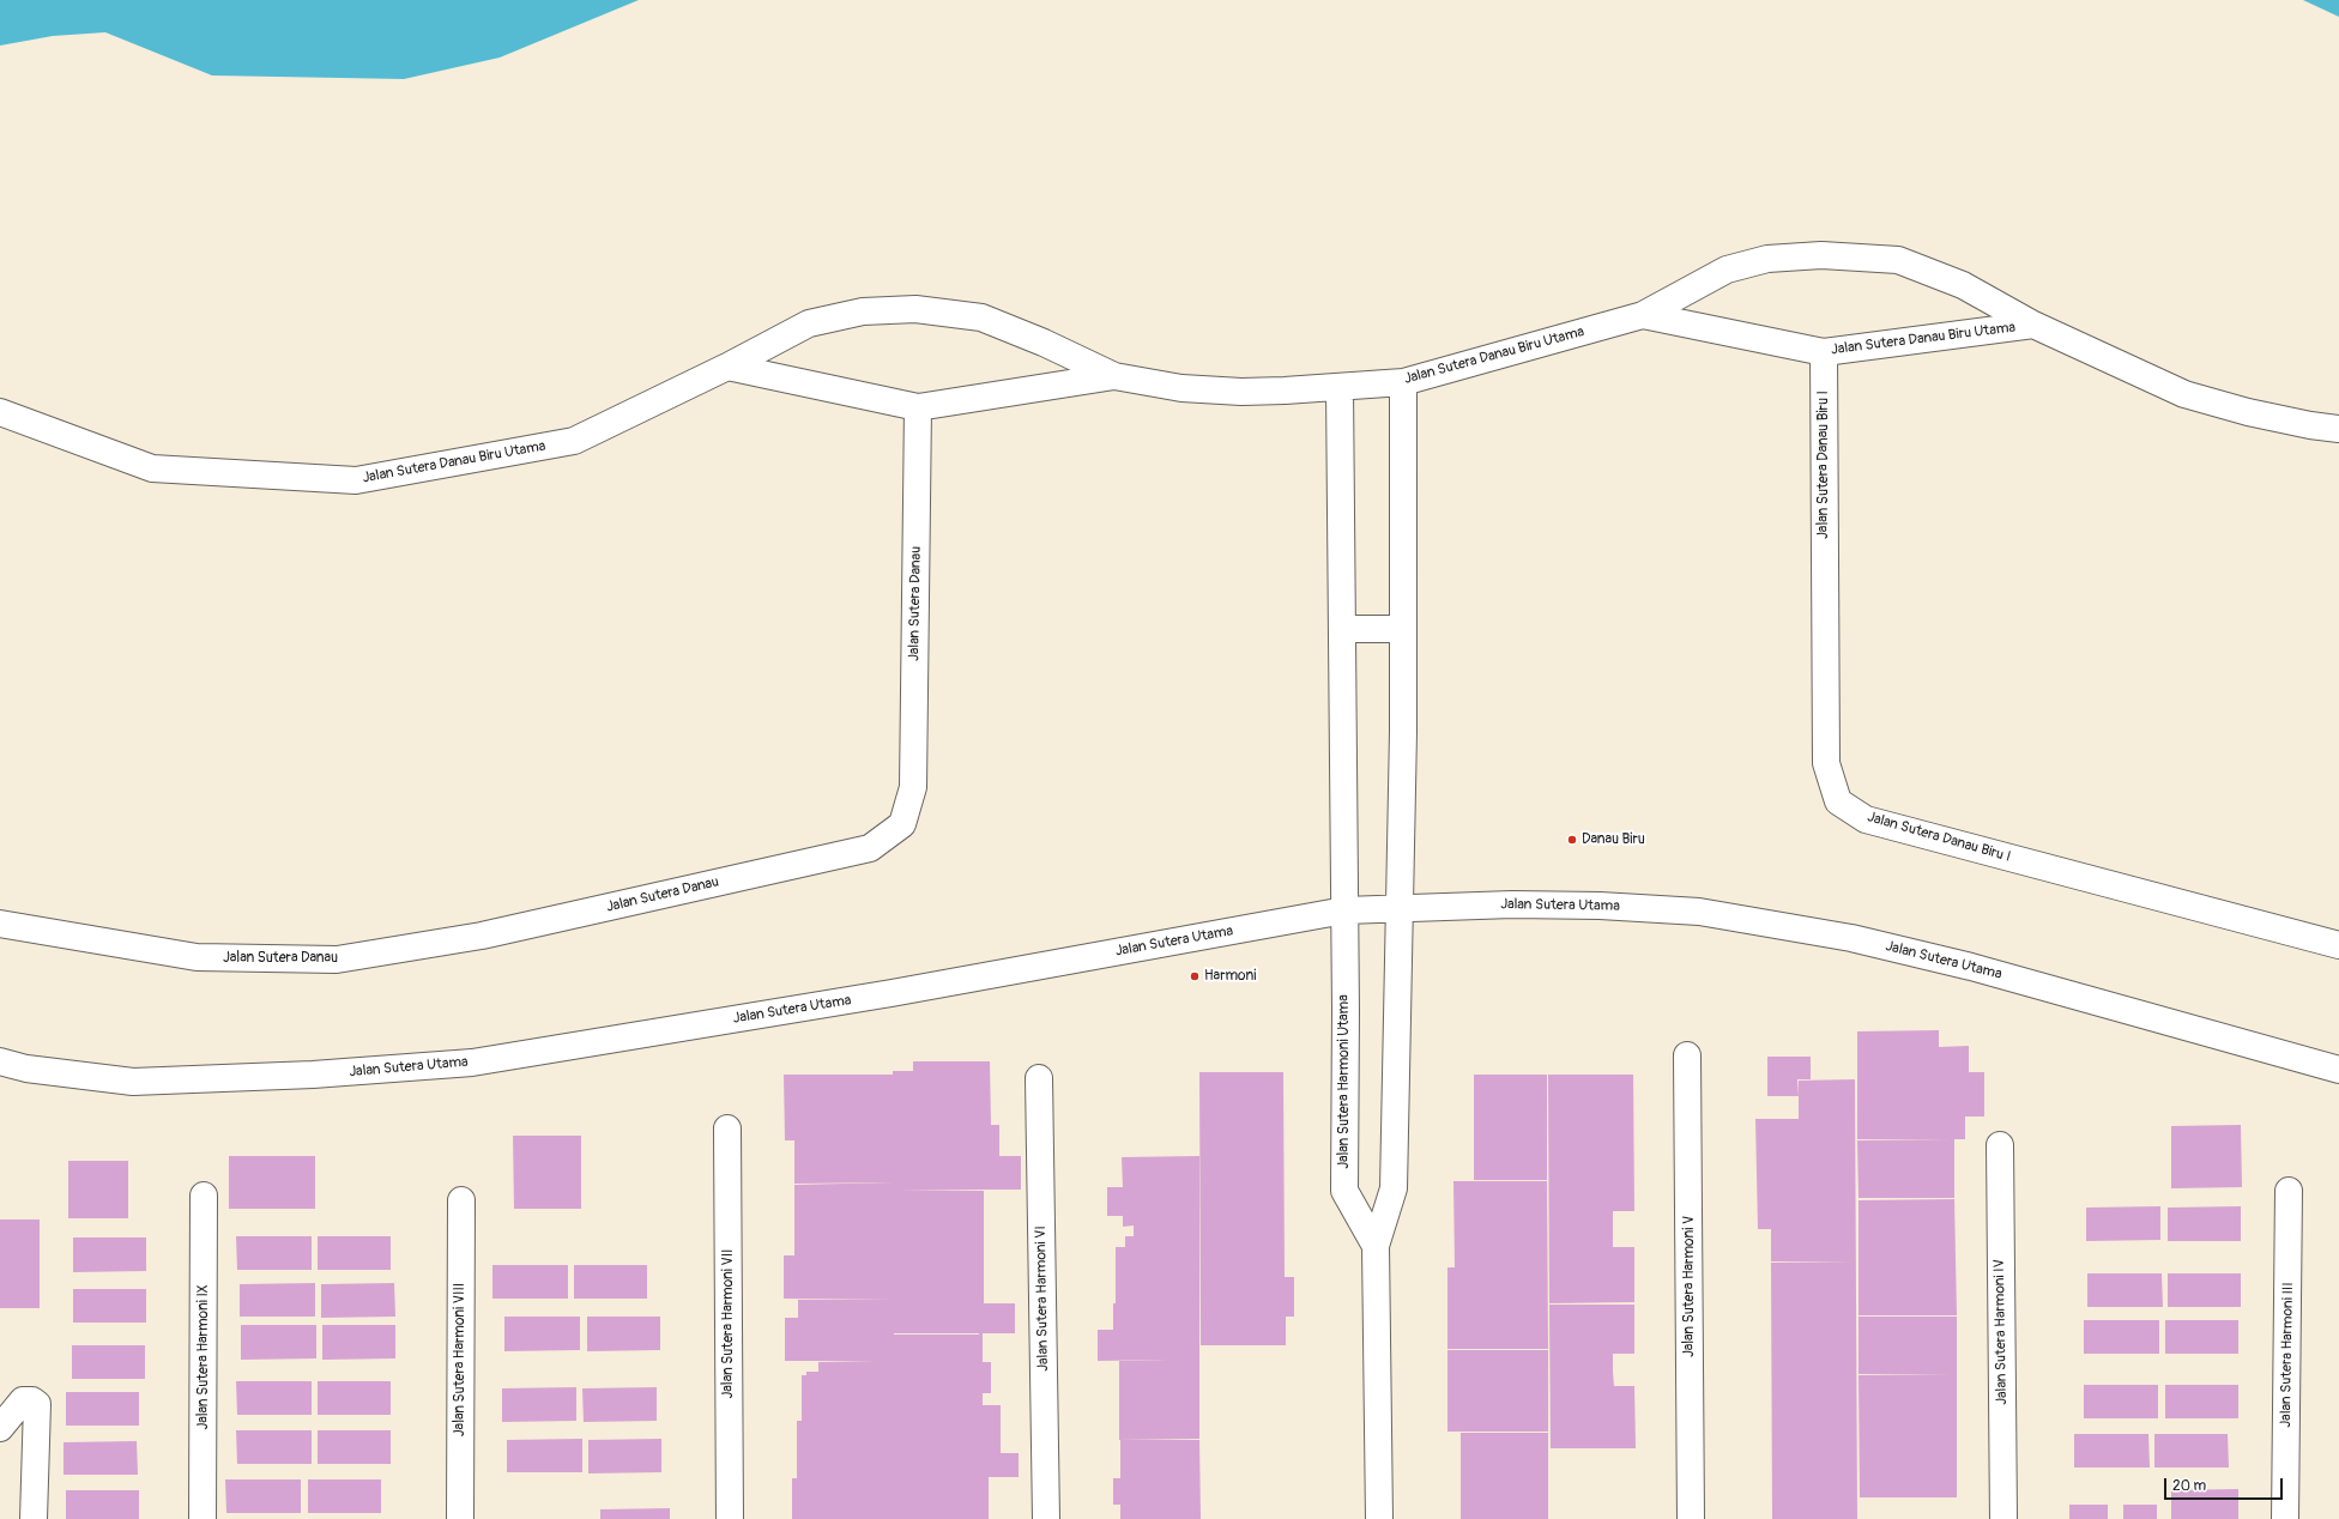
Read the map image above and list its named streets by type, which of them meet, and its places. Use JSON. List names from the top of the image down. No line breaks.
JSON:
{"streets":{"street":["Jalan Sutera Danau Biru Utama","Jalan Sutera Danau Biru I","Jalan Sutera Danau","Jalan Sutera Utama","Jalan Sutera Harmoni Utama","Jalan Sutera Harmoni V","Jalan Sutera Harmoni VI","Jalan Sutera Harmoni VII","Jalan Sutera Harmoni IV","Jalan Sutera Harmoni III","Jalan Sutera Harmoni IX","Jalan Sutera Harmoni VIII"]},"crossings":[["Jalan Sutera Danau Biru Utama","Jalan Sutera Danau Biru I"],["Jalan Sutera Danau Biru Utama","Jalan Sutera Danau"],["Jalan Sutera Danau Biru Utama","Jalan Sutera Harmoni Utama"],["Jalan Sutera Utama","Jalan Sutera Harmoni Utama"]],"places":["Danau Biru","Harmoni"],"scale_bar":"20 m"}
